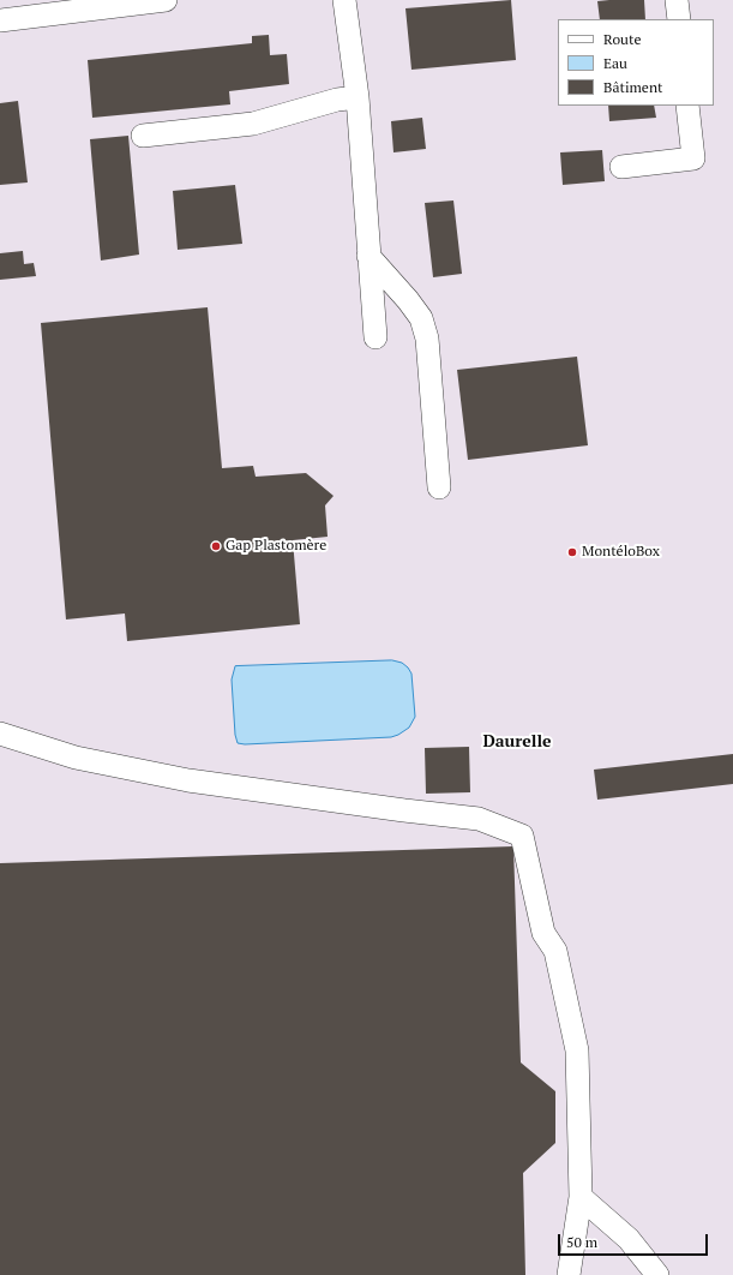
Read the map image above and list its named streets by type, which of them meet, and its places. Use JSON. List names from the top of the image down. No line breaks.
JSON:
{"districts":["Daurelle"],"places":["Gap Plastomère","MontéloBox"],"legend":["Route","Eau","Bâtiment"],"scale_bar":"50 m"}
